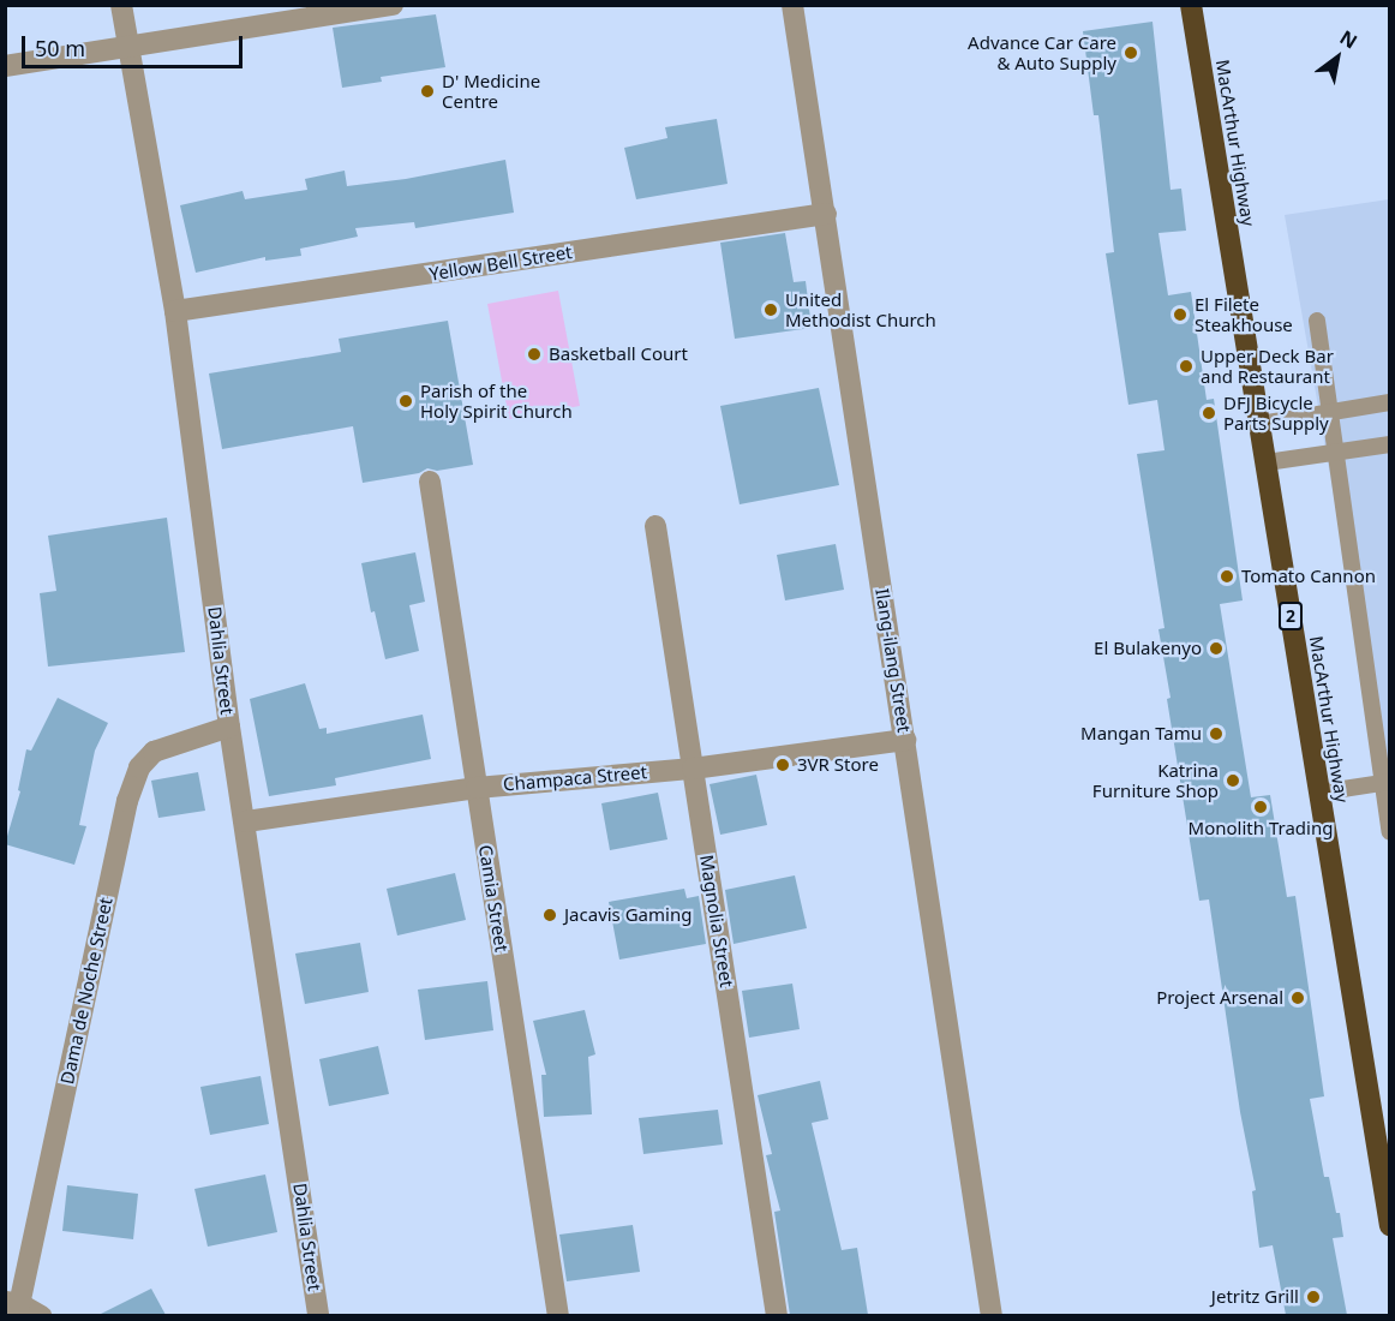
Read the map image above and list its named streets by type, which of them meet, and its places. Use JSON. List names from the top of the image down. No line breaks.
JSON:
{"streets":{"highway":["MacArthur Highway","2"],"street":["Yellow Bell Street","Dahlia Street","Ilang-ilang Street","Champaca Street","Camia Street","Magnolia Street","Dama de Noche Street"]},"crossings":[["Yellow Bell Street","Dahlia Street"],["Yellow Bell Street","Ilang-ilang Street"],["Dahlia Street","Champaca Street"],["Dahlia Street","Dama de Noche Street"],["Ilang-ilang Street","Champaca Street"],["Champaca Street","Camia Street"],["Champaca Street","Magnolia Street"]],"places":["Advance Car Care & Auto Supply","D' Medicine Centre","United Methodist Church","El Filete Steakhouse","Basketball Court","Upper Deck Bar and Restaurant","Parish of the Holy Spirit Church","DFJ Bicycle Parts Supply","Tomato Cannon","El Bulakenyo","Mangan Tamu","3VR Store","Katrina Furniture Shop","Monolith Trading","Jacavis Gaming","Project Arsenal","Jetritz Grill"],"scale_bar":"50 m","north":"top right"}
